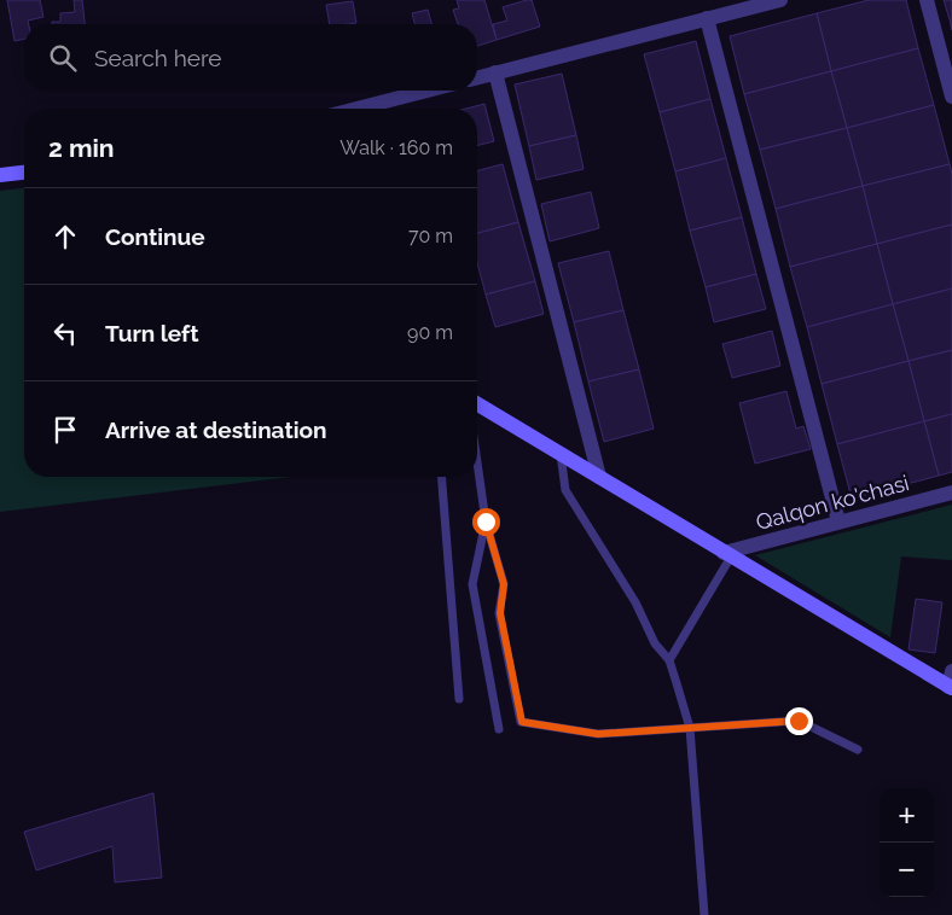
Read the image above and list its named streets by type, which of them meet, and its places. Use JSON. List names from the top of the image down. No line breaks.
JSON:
{"streets":{"street":["Qalqon ko'chasi"]},"page":{"search":"Search here","heading":["2 min","Walk · 160 m"],"list":[["Continue","70 m"],["Turn left","90 m"],"Arrive at destination"],"map_buttons":["+","−"]}}
